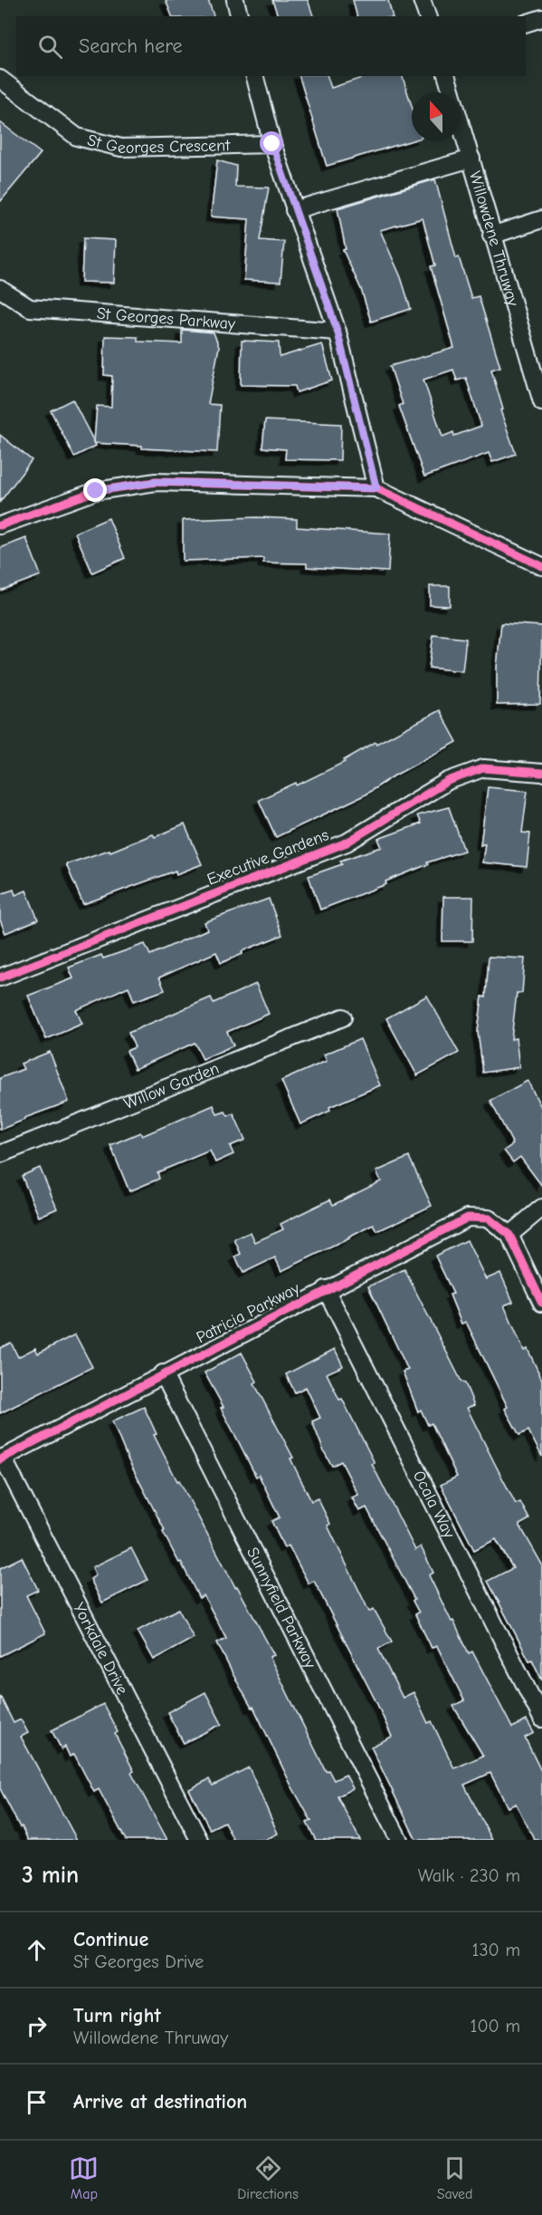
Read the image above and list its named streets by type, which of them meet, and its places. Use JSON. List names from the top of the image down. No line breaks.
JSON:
{"streets":{"street":["St Georges Crescent","Willowdene Thruway","St Georges Parkway","Executive Gardens","Willow Garden","Patricia Parkway","Ocala Way","Sunnyfield Parkway","Yorkdale Drive"]},"crossings":[["Patricia Parkway","Ocala Way"],["Patricia Parkway","Sunnyfield Parkway"],["Patricia Parkway","Yorkdale Drive"]],"north":"top","page":{"search":"Search here","heading":["3 min","Walk · 230 m"],"list":[["Continue","St Georges Drive","130 m"],["Turn right","Willowdene Thruway","100 m"],"Arrive at destination"],"nav":["Map","Directions","Saved"]}}
